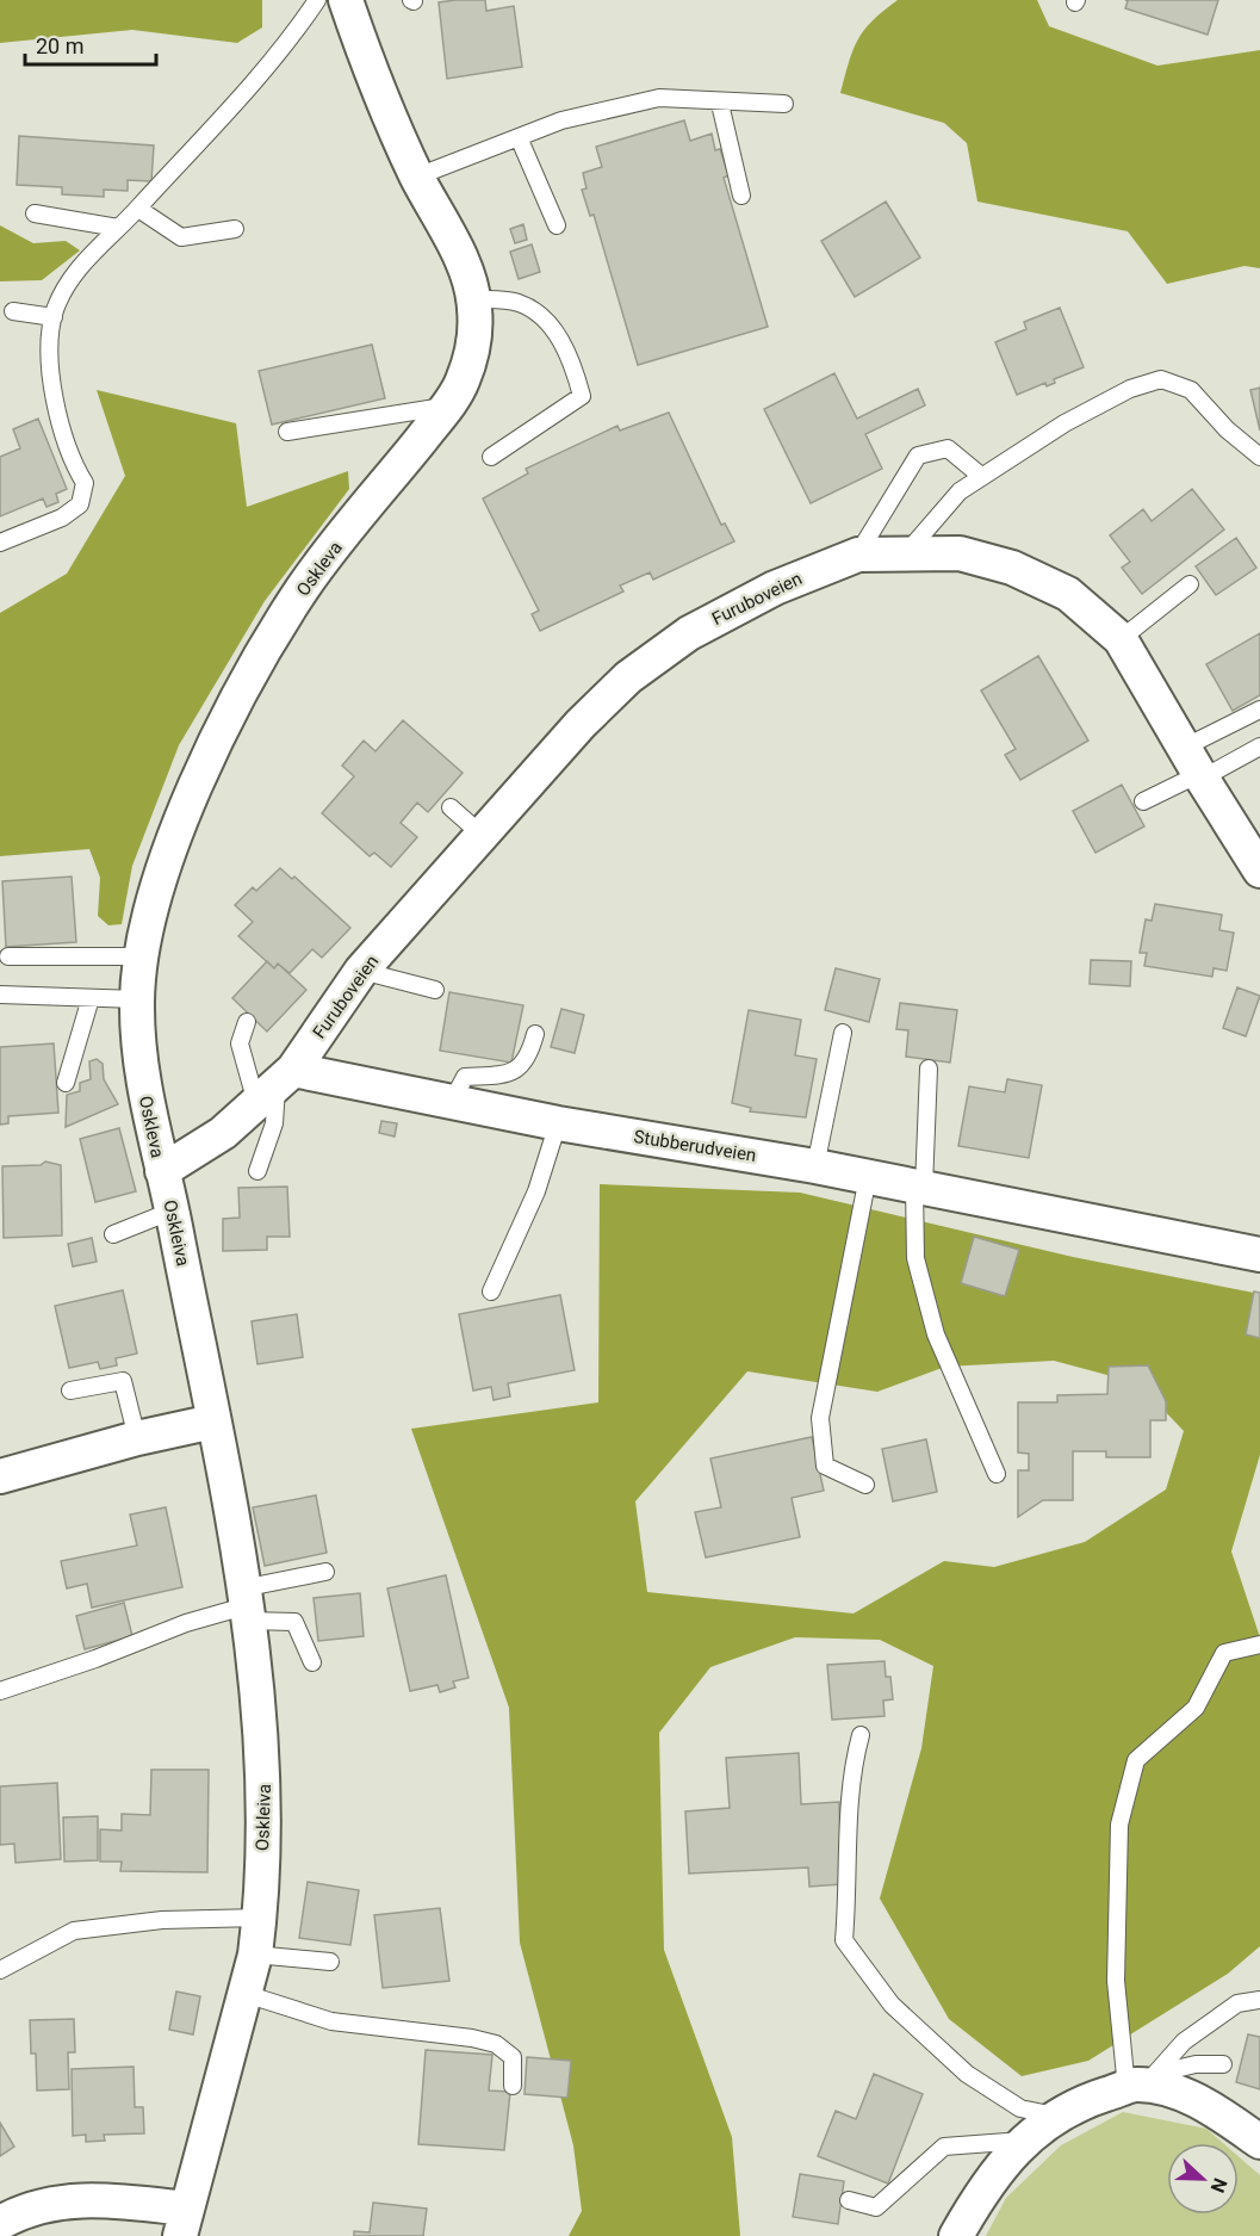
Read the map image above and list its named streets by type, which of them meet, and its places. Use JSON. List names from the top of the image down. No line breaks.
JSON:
{"streets":{"street":["Oskleva","Furuboveien","Stubberudveien","Oskleiva"]},"crossings":[["Oskleva","Oskleiva"],["Furuboveien","Stubberudveien"]],"scale_bar":"20 m","north":"right"}
